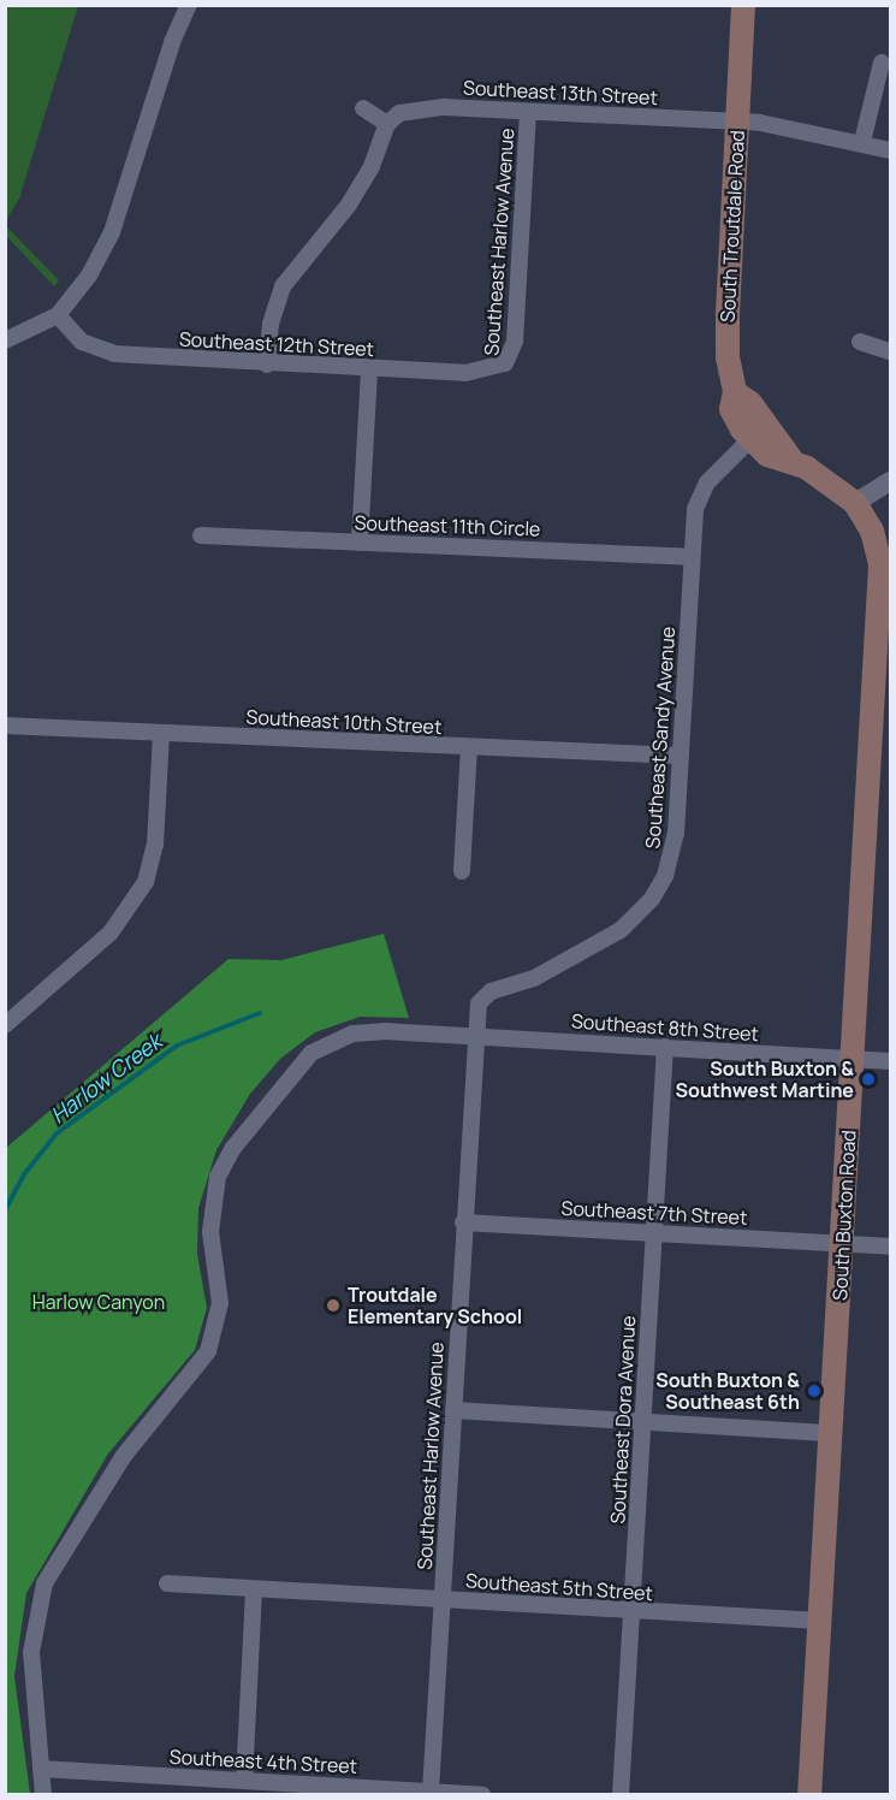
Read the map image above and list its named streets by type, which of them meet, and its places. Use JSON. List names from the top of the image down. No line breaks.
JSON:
{"streets":{"main road":["South Troutdale Road","South Buxton Road"],"street":["Southeast 13th Street","Southeast Harlow Avenue","Southeast 12th Street","Southeast 11th Circle","Southeast 10th Street","Southeast Sandy Avenue","Southeast 8th Street","Southeast 7th Street","Southeast Dora Avenue","Southeast 5th Street","Southeast 4th Street"]},"crossings":[["Southeast 13th Street","South Troutdale Road"],["Southeast 13th Street","Southeast Harlow Avenue"],["South Troutdale Road","Southeast Sandy Avenue"],["South Troutdale Road","South Buxton Road"],["Southeast Harlow Avenue","Southeast 12th Street"],["Southeast Harlow Avenue","Southeast Sandy Avenue"],["Southeast Harlow Avenue","Southeast 8th Street"],["Southeast Harlow Avenue","Southeast 7th Street"],["Southeast Harlow Avenue","Southeast 5th Street"],["Southeast Harlow Avenue","Southeast 4th Street"],["Southeast 11th Circle","Southeast Sandy Avenue"],["Southeast 10th Street","Southeast Sandy Avenue"],["Southeast Sandy Avenue","Southeast 8th Street"],["Southeast Sandy Avenue","South Buxton Road"],["Southeast 8th Street","South Buxton Road"],["Southeast 8th Street","Southeast Dora Avenue"],["Southeast 7th Street","South Buxton Road"],["Southeast 7th Street","Southeast Dora Avenue"],["South Buxton Road","Southeast 5th Street"],["Southeast Dora Avenue","Southeast 5th Street"]],"water":["Harlow Creek"],"parks":["Harlow Canyon"],"places":["South Buxton & Southwest Martine","Troutdale Elementary School","South Buxton & Southeast 6th"]}
